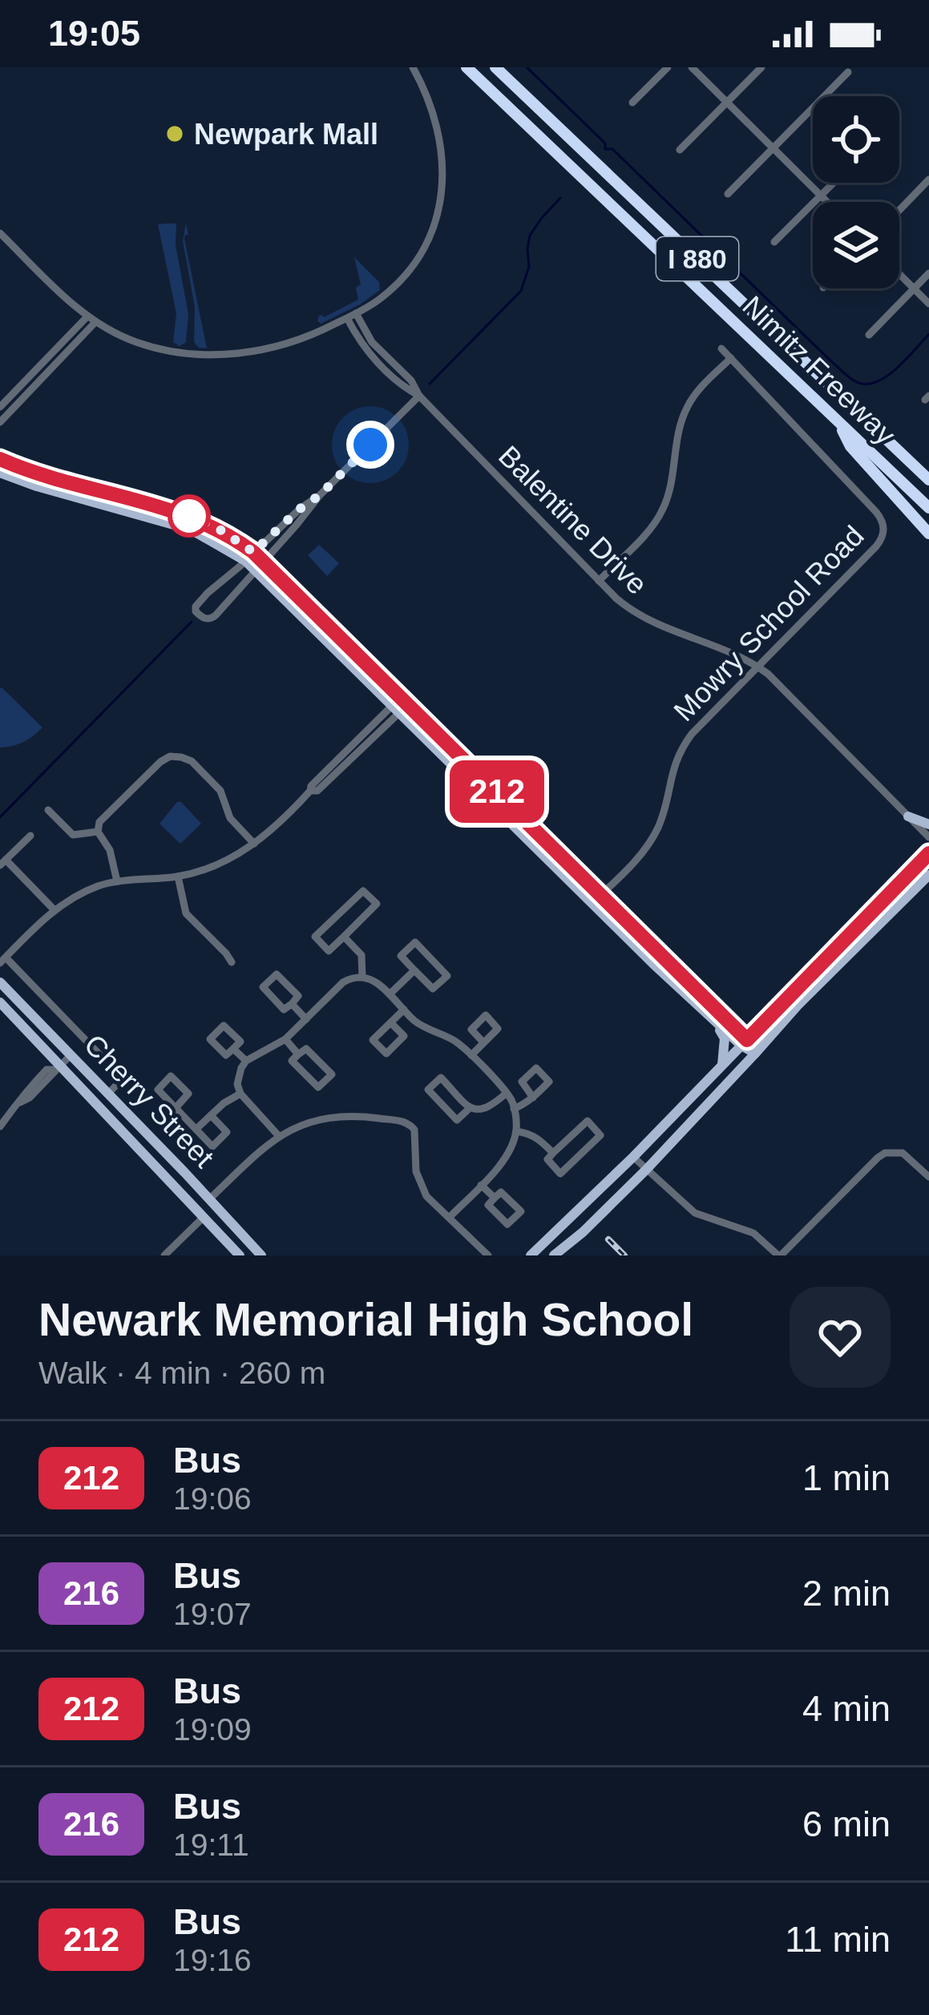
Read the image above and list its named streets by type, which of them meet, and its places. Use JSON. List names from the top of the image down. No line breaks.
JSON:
{"streets":{"highway":["I 880","Nimitz Freeway"],"main road":["Cherry Street"],"street":["Balentine Drive","Mowry School Road"]},"crossings":[["Balentine Drive","Mowry School Road"]],"places":["Newpark Mall"],"lines":["bus line 212"],"page":{"status":"19:05","on_map":"212","heading":["Newark Memorial High School","Walk · 4 min · 260 m"],"list":[{"mark":"212","name":"Bus","note":"19:06","value":"1 min"},{"mark":"216","name":"Bus","note":"19:07","value":"2 min"},{"mark":"212","name":"Bus","note":"19:09","value":"4 min"},{"mark":"216","name":"Bus","note":"19:11","value":"6 min"},{"mark":"212","name":"Bus","note":"19:16","value":"11 min"}]}}
